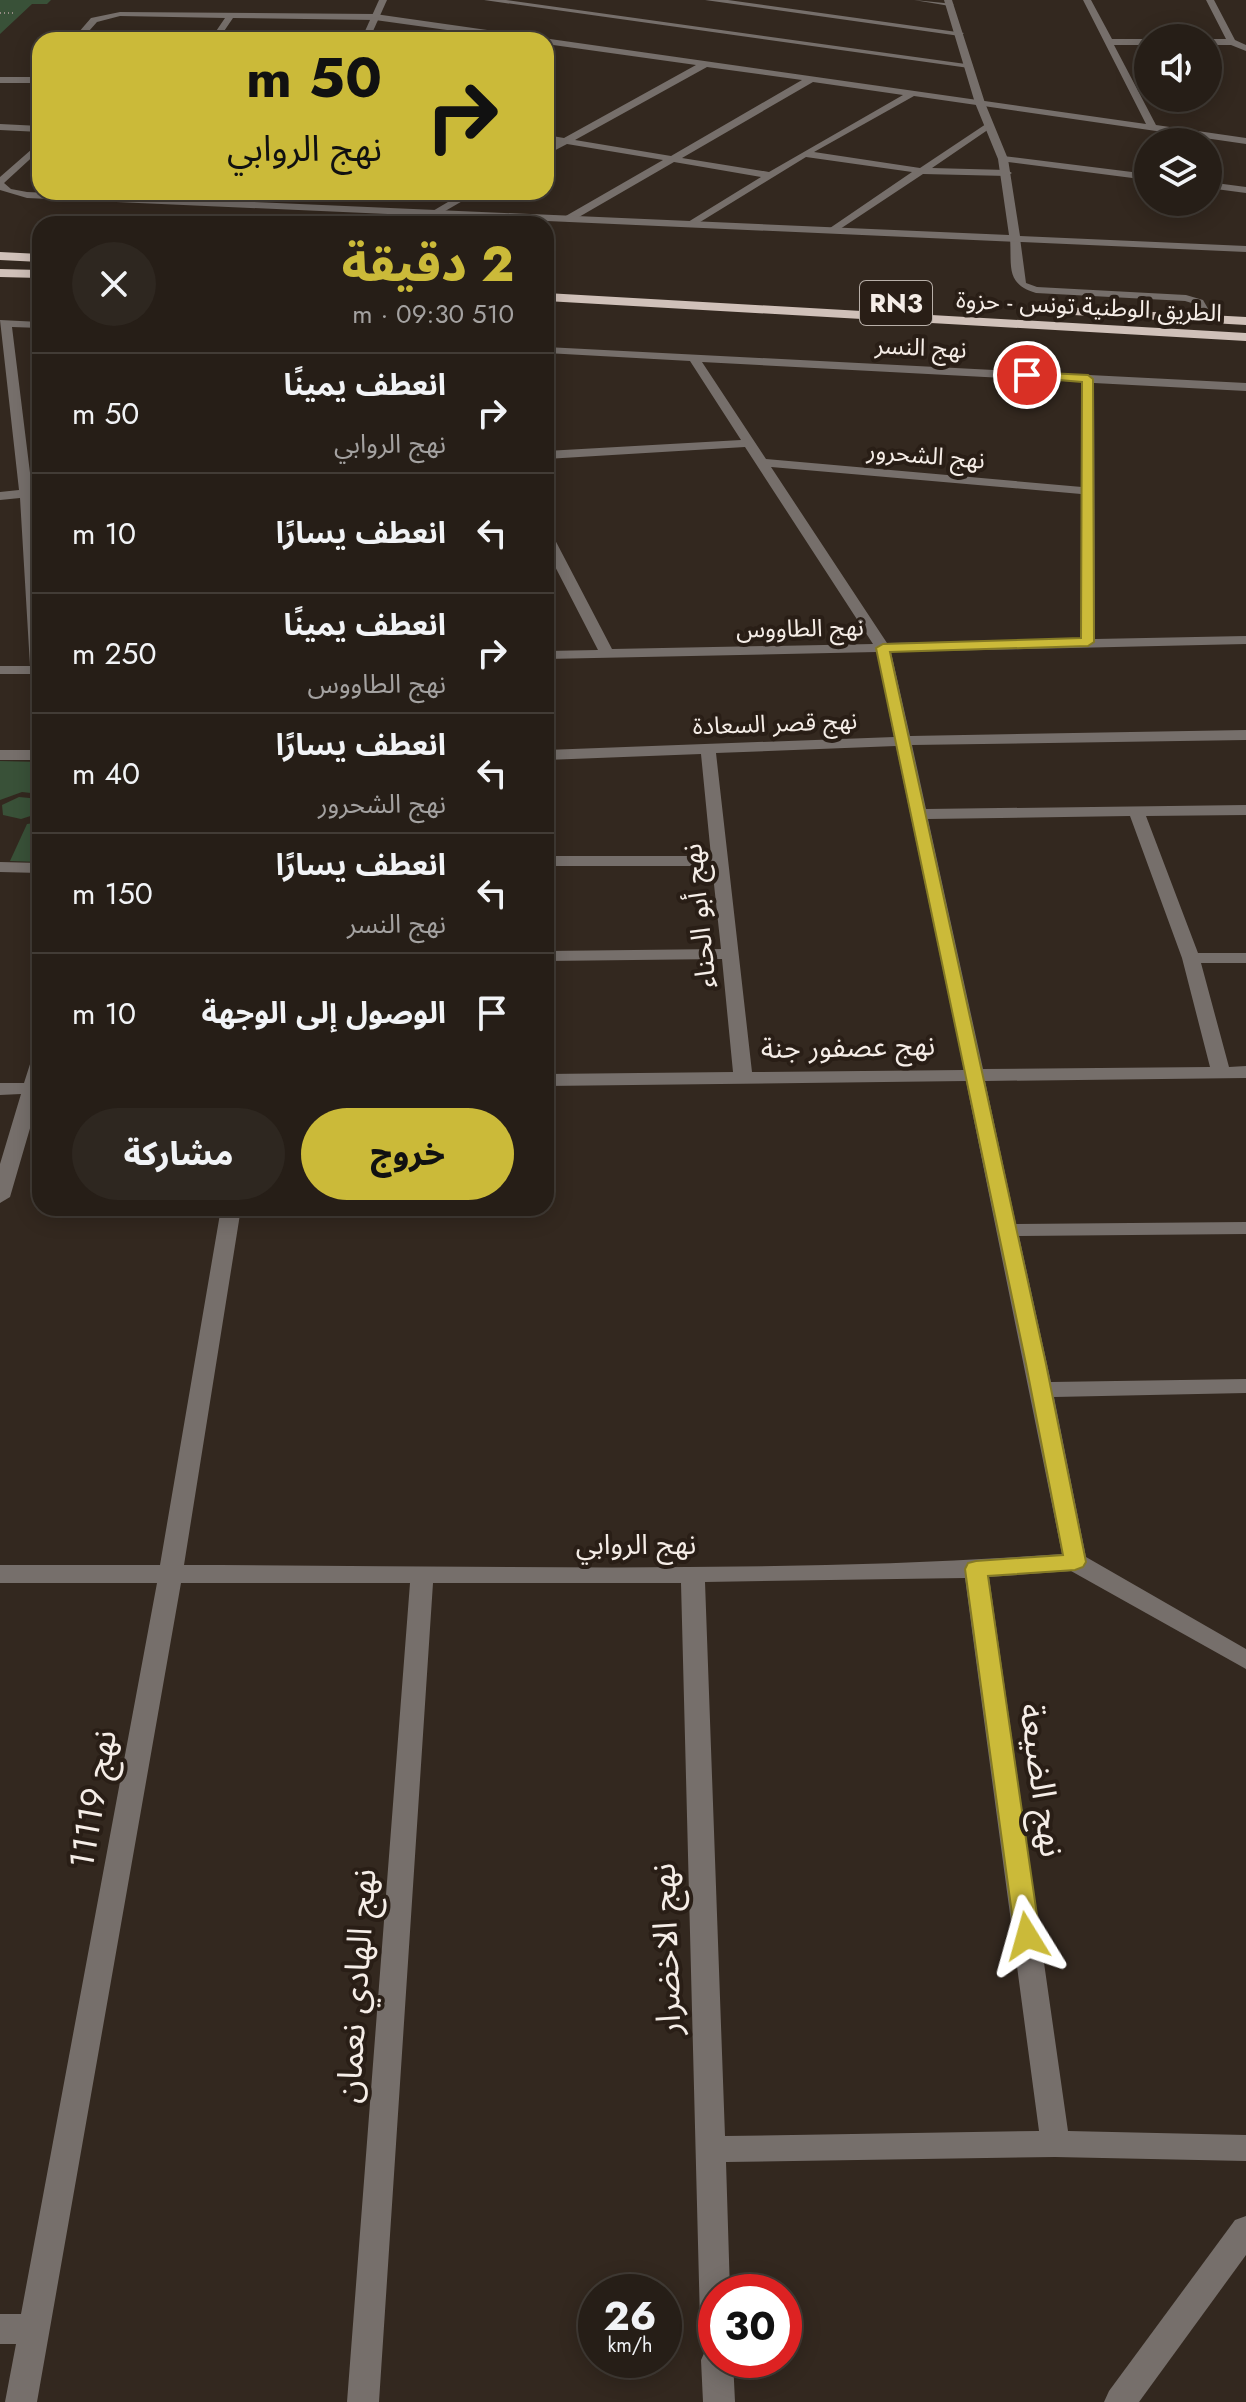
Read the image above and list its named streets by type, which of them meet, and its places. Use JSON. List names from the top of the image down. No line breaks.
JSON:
{"streets":{"highway":["RN3","الطريق الوطنية تونس - حزوة"],"street":["نهج النسر","نهج الشحرور","نهج الطاووس","نهج قصر السعادة","نهج أبو الحناء","نهج عصفور جنة","نهج الروابي","نهج الضيعة","نهج 11119","نهج الاخضرار","نهج الهادي نعمان"]},"crossings":[["نهج قصر السعادة","نهج أبو الحناء"],["نهج أبو الحناء","نهج عصفور جنة"],["نهج الروابي","نهج الضيعة"],["نهج الروابي","نهج 11119"],["نهج الروابي","نهج الاخضرار"],["نهج الروابي","نهج الهادي نعمان"]],"page":{"turn":["50 m","نهج الروابي"],"heading":["2 دقيقة","510 m · 09:30"],"list":[{"name":"انعطف يمينًا","note":"نهج الروابي","value":"50 m"},{"name":"انعطف يسارًا","value":"10 m"},{"name":"انعطف يمينًا","note":"نهج الطاووس","value":"250 m"},{"name":"انعطف يسارًا","note":"نهج الشحرور","value":"40 m"},{"name":"انعطف يسارًا","note":"نهج النسر","value":"150 m"},{"name":"الوصول إلى الوجهة","value":"10 m"}],"buttons":["خروج","مشاركة"],"speed":"26 km/h","limit":"30"}}
